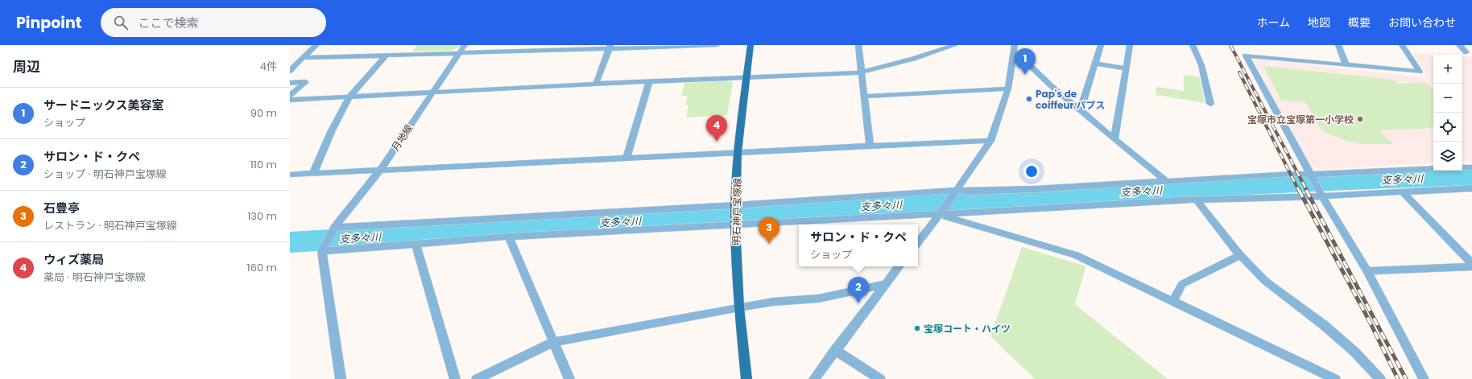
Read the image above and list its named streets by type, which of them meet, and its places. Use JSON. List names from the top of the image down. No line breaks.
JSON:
{"streets":{"main road":["明石神戸宝塚線"],"street":["月地線"]},"water":["支多々川"],"places":["Pap's de coiffeur パプス","宝塚市立宝塚第一小学校","宝塚コート・ハイツ"],"page":{"header":"Pinpoint","search":"ここで検索","nav":["ホーム","地図","概要","お問い合わせ"],"heading":["周辺","4件"],"pins":["1","4","3","2"],"map_buttons":["+","−"],"list":[{"mark":"1","name":"サードニックス美容室","note":"ショップ","value":"90 m"},{"mark":"2","name":"サロン・ド・クペ","note":"ショップ · 明石神戸宝塚線","value":"110 m"},{"mark":"3","name":"石豊亭","note":"レストラン · 明石神戸宝塚線","value":"130 m"},{"mark":"4","name":"ウィズ薬局","note":"薬局 · 明石神戸宝塚線","value":"160 m"}],"popup":["サロン・ド・クペ","ショップ"]}}
